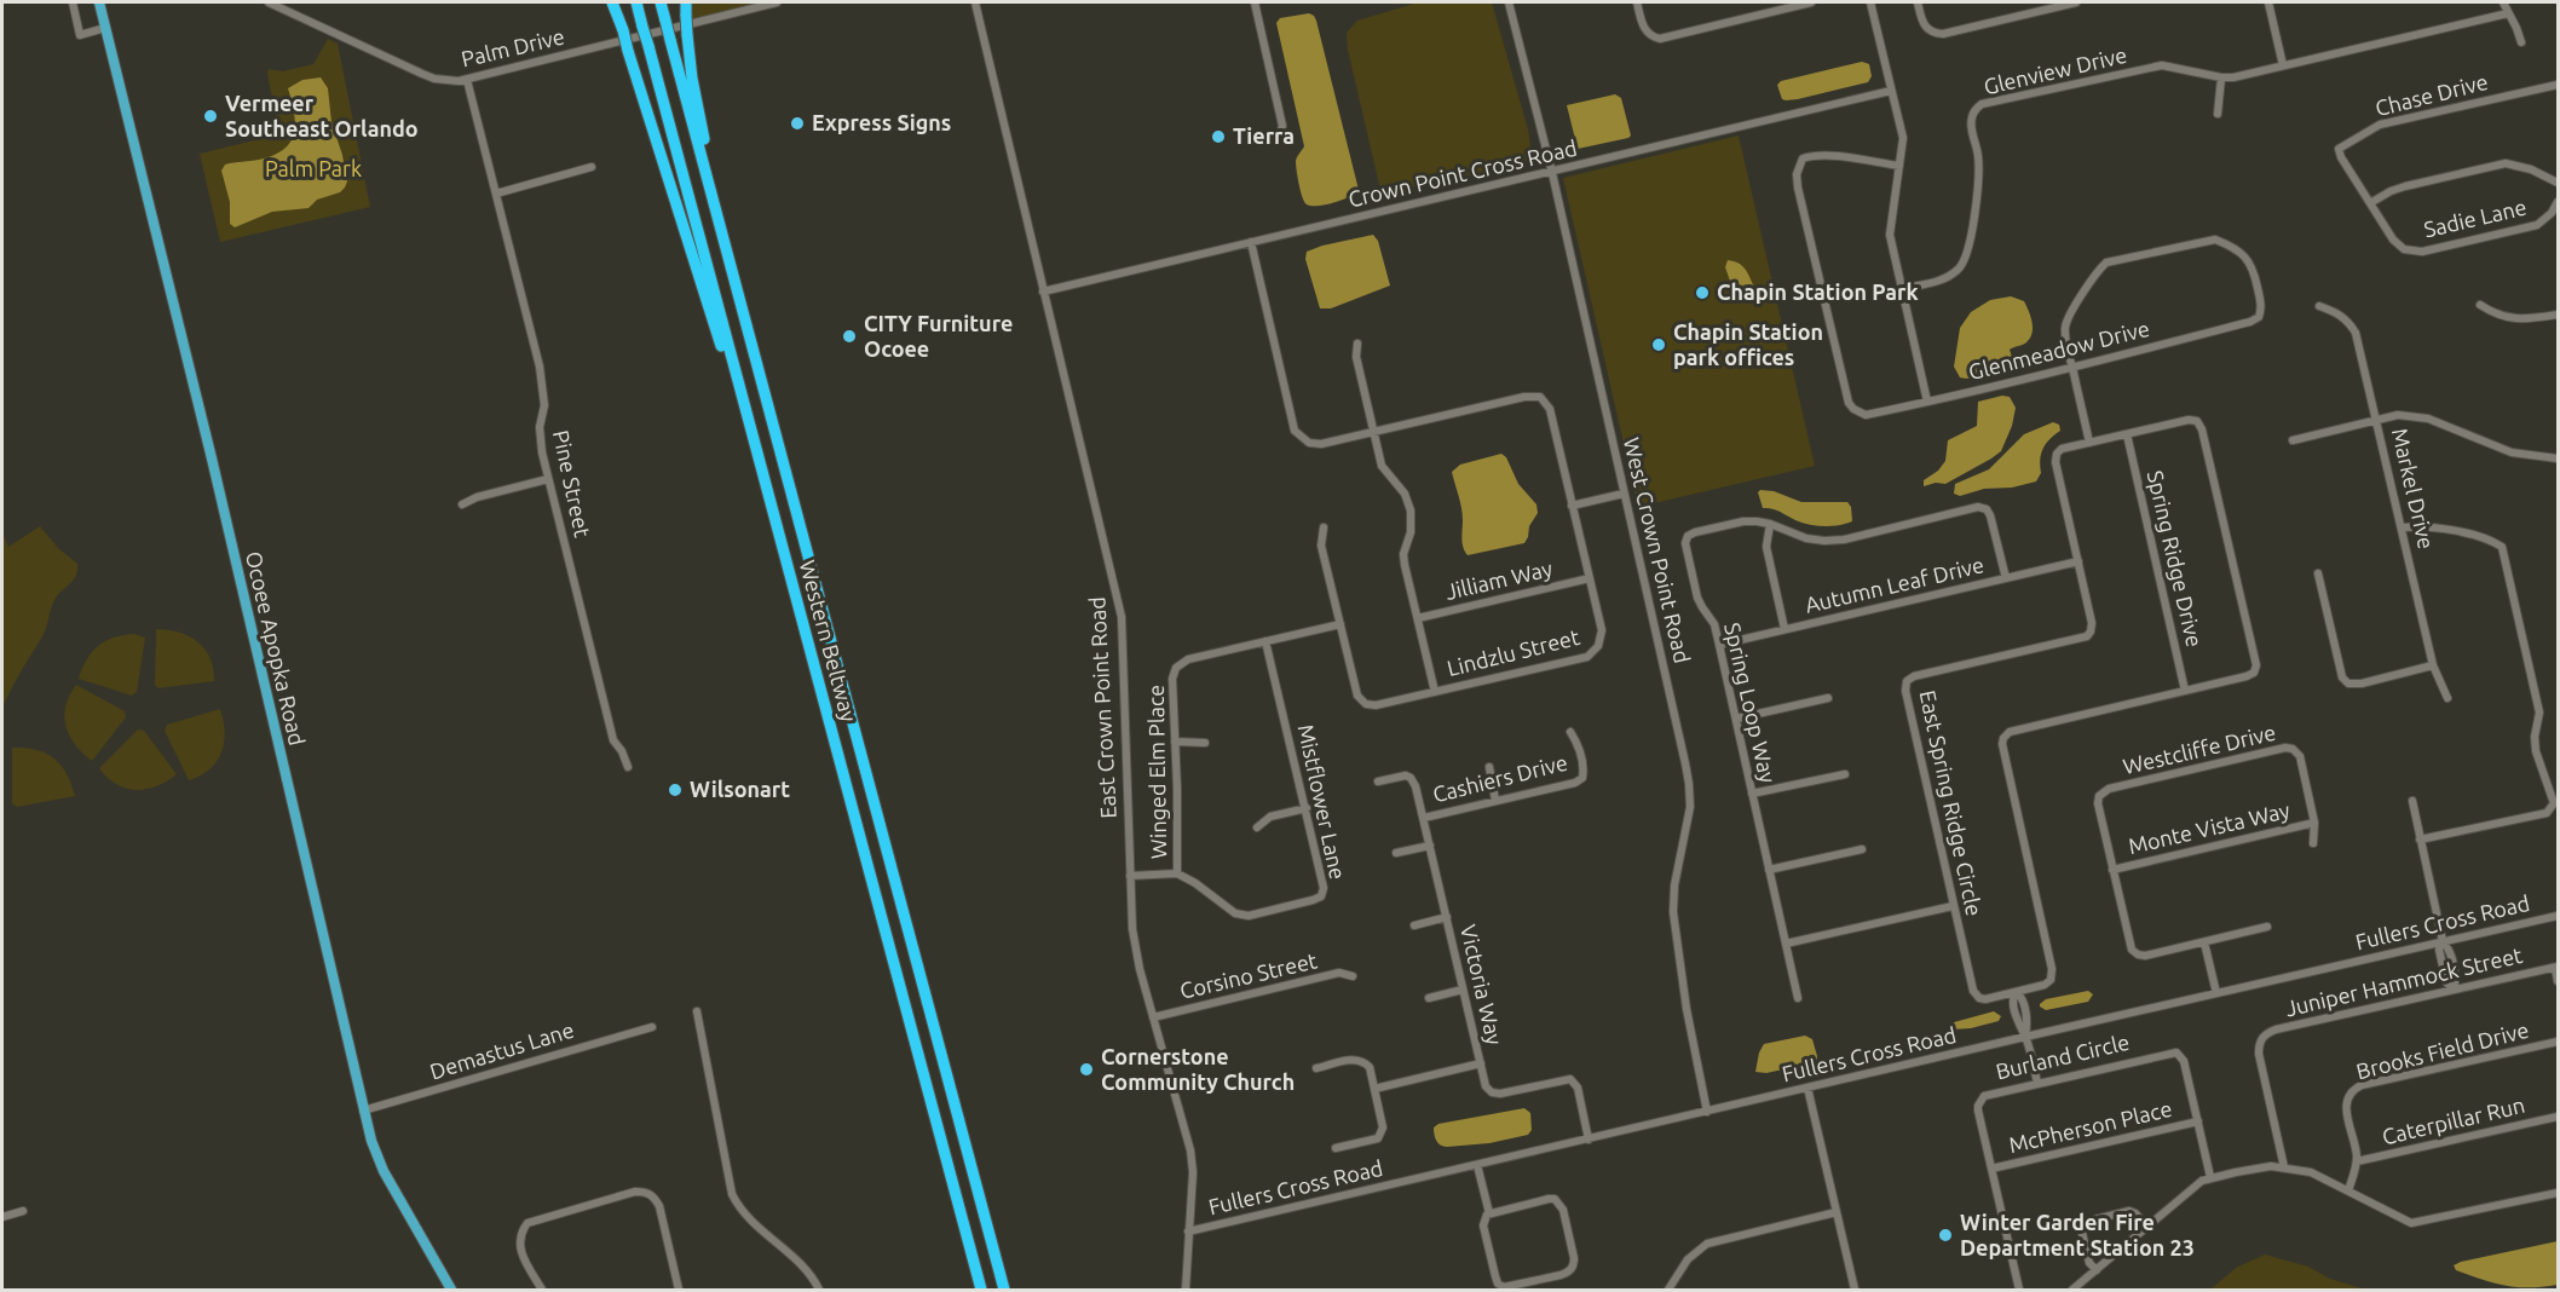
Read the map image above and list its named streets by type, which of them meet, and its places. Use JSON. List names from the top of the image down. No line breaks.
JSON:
{"streets":{"highway":["Western Beltway"],"main road":["Ocoee Apopka Road"],"street":["Palm Drive","Glenview Drive","Chase Drive","Crown Point Cross Road","Sadie Lane","Glenmeadow Drive","Pine Street","Markel Drive","West Crown Point Road","Spring Ridge Drive","Jilliam Way","Autumn Leaf Drive","Lindzlu Street","Spring Loop Way","East Crown Point Road","Westcliffe Drive","Winged Elm Place","Cashiers Drive","Mistflower Lane","East Spring Ridge Circle","Monte Vista Way","Fullers Cross Road","Corsino Street","Juniper Hammock Street","Victoria Way","Demastus Lane","Brooks Field Drive","Burland Circle","Caterpillar Run","McPherson Place"]},"crossings":[["Palm Drive","Pine Street"],["Chase Drive","Sadie Lane"],["Crown Point Cross Road","West Crown Point Road"],["Crown Point Cross Road","East Crown Point Road"],["West Crown Point Road","Fullers Cross Road"],["Spring Ridge Drive","East Spring Ridge Circle"],["Jilliam Way","Lindzlu Street"],["Autumn Leaf Drive","Spring Loop Way"],["Autumn Leaf Drive","East Spring Ridge Circle"],["Ocoee Apopka Road","Demastus Lane"],["Lindzlu Street","Winged Elm Place"],["East Crown Point Road","Fullers Cross Road"],["East Crown Point Road","Corsino Street"],["Westcliffe Drive","Monte Vista Way"],["Winged Elm Place","Mistflower Lane"],["Cashiers Drive","Victoria Way"],["Fullers Cross Road","Victoria Way"],["Brooks Field Drive","Caterpillar Run"],["Burland Circle","McPherson Place"]],"parks":["Palm Park"],"places":["Vermeer Southeast Orlando","Express Signs","Tierra","Chapin Station Park","CITY Furniture Ocoee","Chapin Station park offices","Wilsonart","Cornerstone Community Church","Winter Garden Fire Department Station 23"]}
